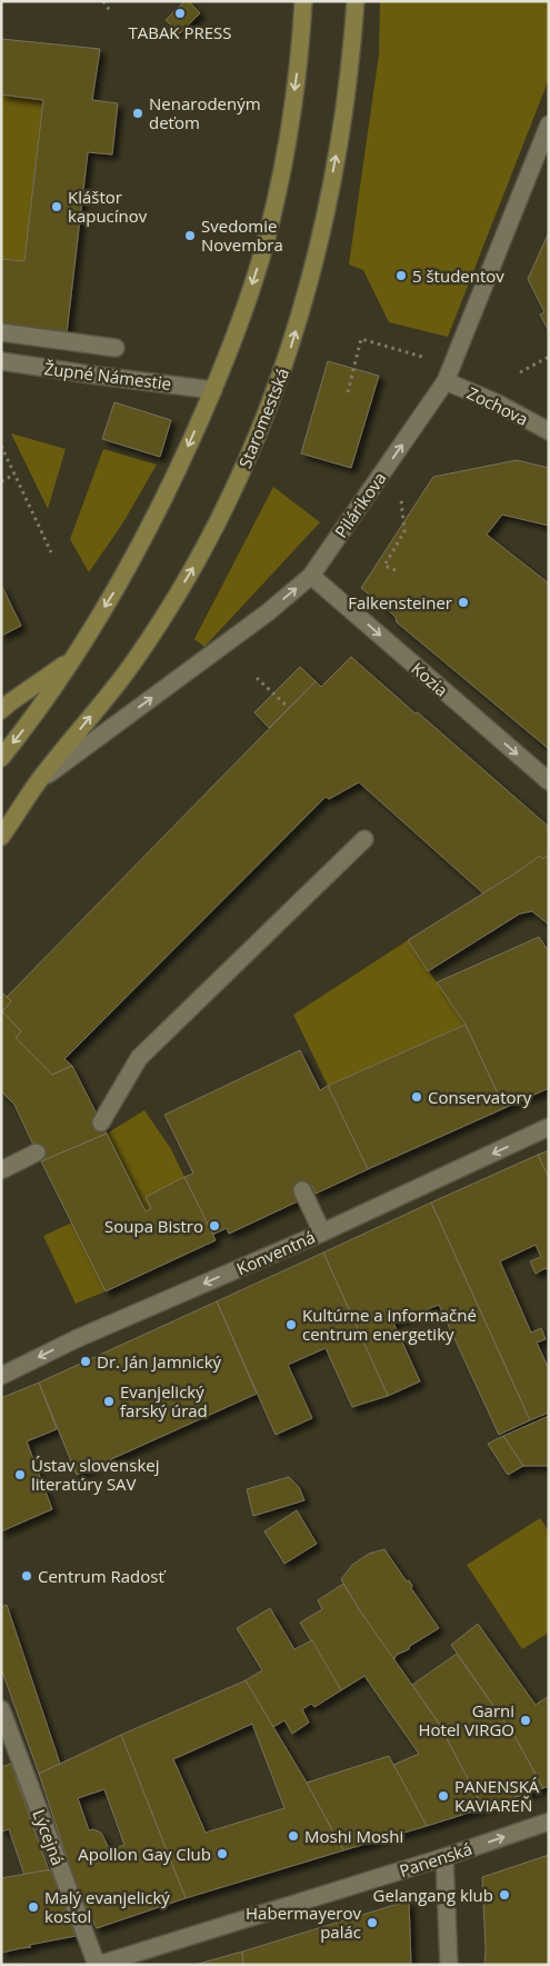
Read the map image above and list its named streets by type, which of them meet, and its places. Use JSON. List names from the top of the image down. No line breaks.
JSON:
{"streets":{"main road":["Staromestská"],"street":["Župné Námestie","Zochova","Pilárikova","Kozia","Konventná","Lýcejná","Panenská"]},"crossings":[["Zochova","Pilárikova"],["Staromestská","Pilárikova"],["Pilárikova","Kozia"],["Lýcejná","Panenská"]],"one_way":["Pilárikova","Kozia","Konventná"],"places":["TABAK PRESS","Nenarodeným deťom","Kláštor kapucínov","Svedomie Novembra","5 študentov","Falkensteiner","Conservatory","Soupa Bistro","Kultúrne a informačné centrum energetiky","Dr. Ján Jamnický","Evanjelický farský úrad","Ústav slovenskej literatúry SAV","Centrum Radosť","Garni Hotel VIRGO","PANENSKÁ KAVIAREŇ","Moshi Moshi","Apollon Gay Club","Gelangang klub","Malý evanjelický kostol","Habermayerov palác"]}
